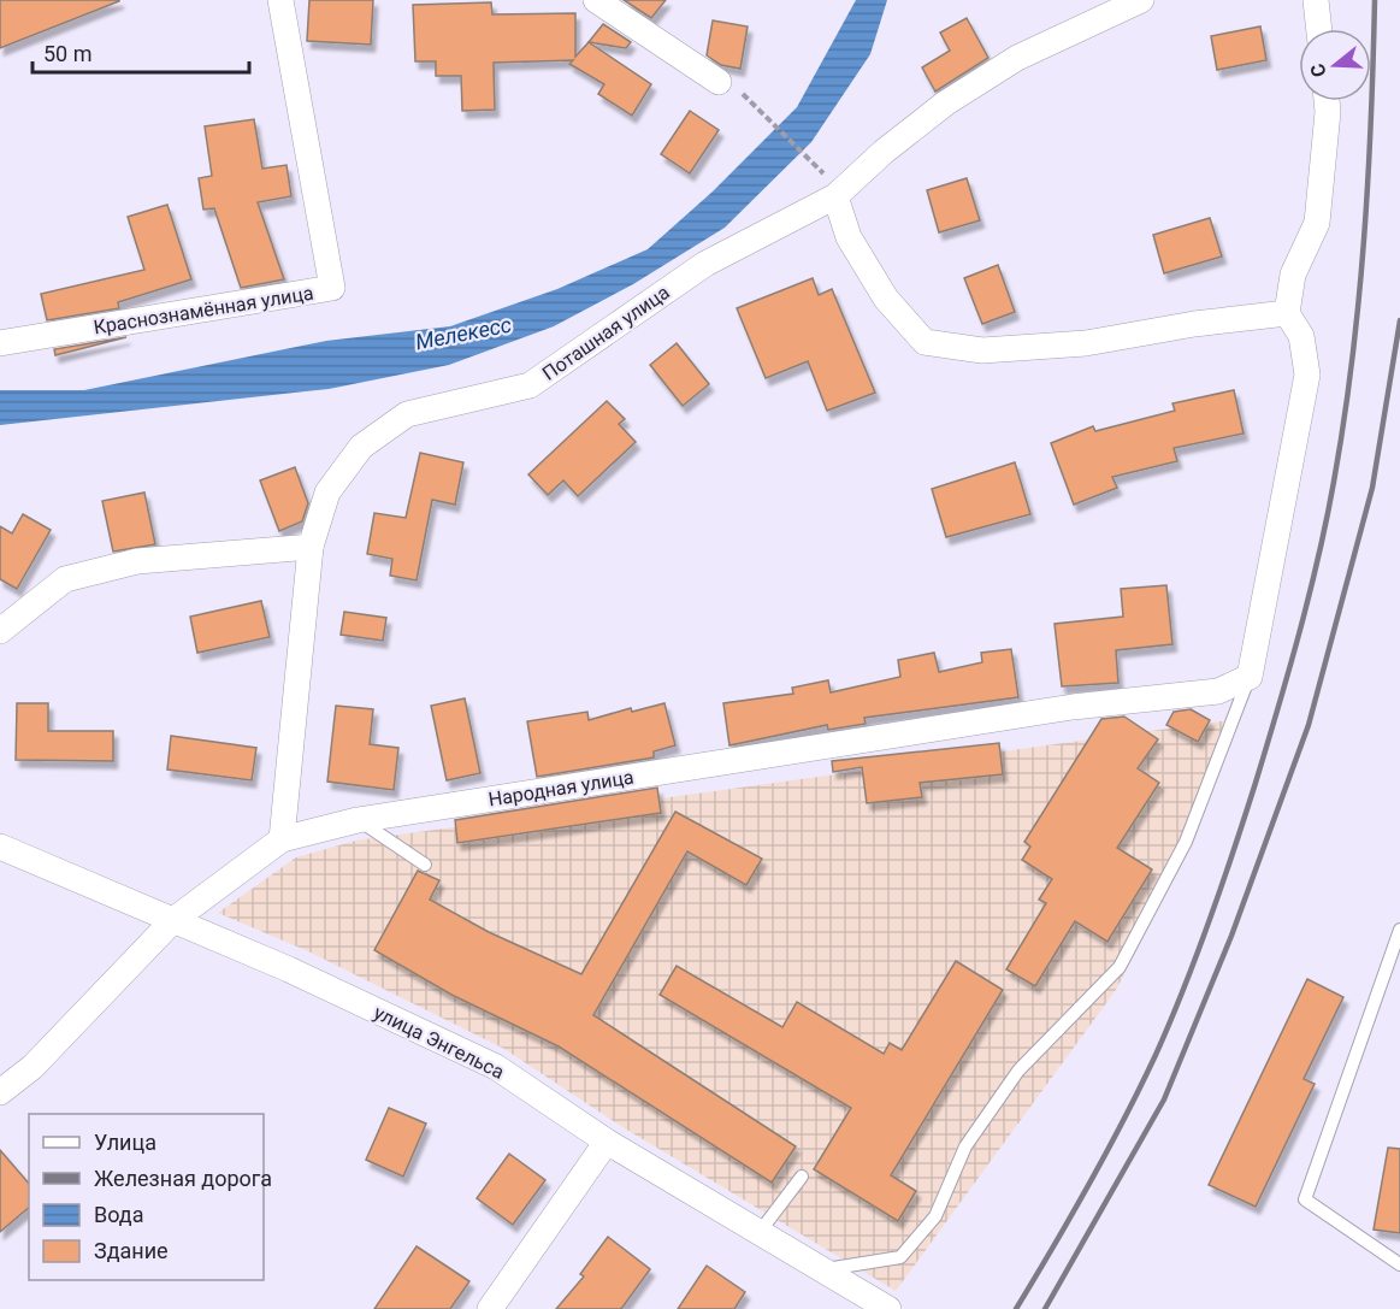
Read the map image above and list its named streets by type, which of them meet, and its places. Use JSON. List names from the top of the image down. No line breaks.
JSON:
{"streets":{"street":["Краснознамённая улица","Поташная улица","Народная улица","улица Энгельса"]},"crossings":[["Поташная улица","Народная улица"],["Народная улица","улица Энгельса"]],"water":["Мелекесс"],"legend":["Улица","Железная дорога","Вода","Здание"],"scale_bar":"50 m","north":"left"}
